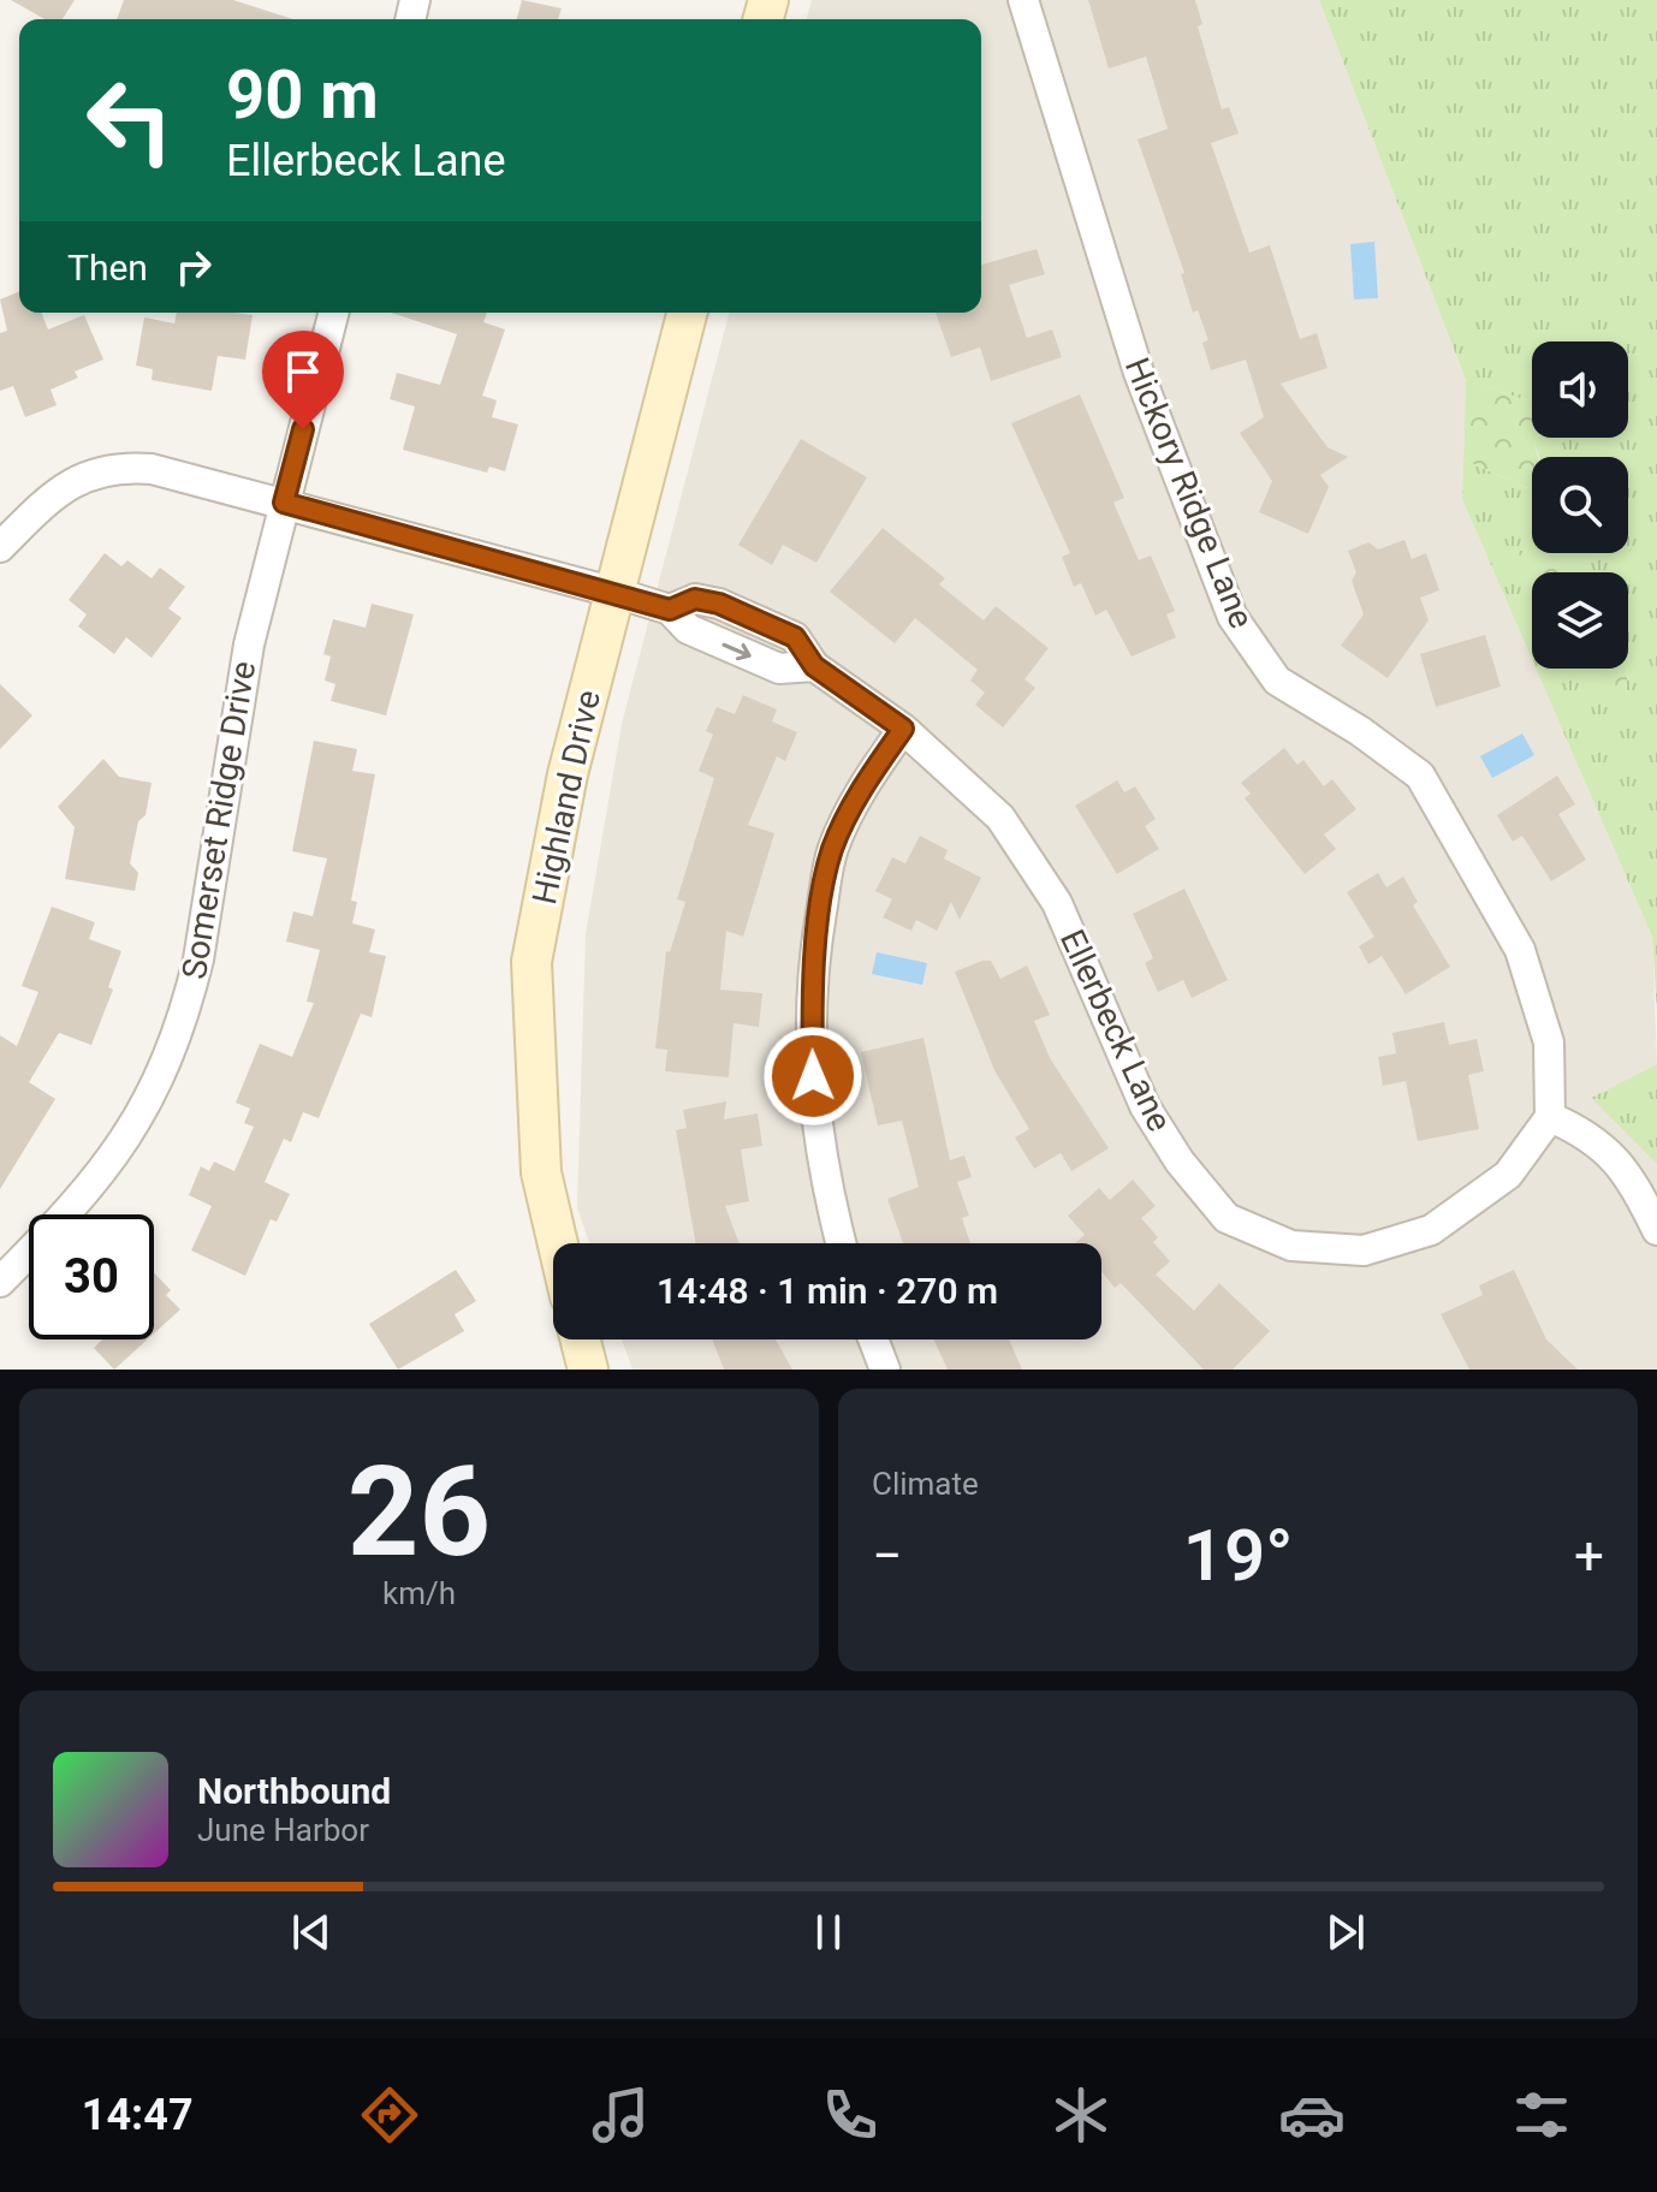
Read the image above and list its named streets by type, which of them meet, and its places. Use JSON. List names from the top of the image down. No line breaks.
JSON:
{"streets":{"street":["Hickory Ridge Lane","Highland Drive","Somerset Ridge Drive","Ellerbeck Lane"]},"crossings":[["Hickory Ridge Lane","Ellerbeck Lane"],["Highland Drive","Ellerbeck Lane"],["Somerset Ridge Drive","Ellerbeck Lane"]],"page":{"turn":["90 m","Ellerbeck Lane"],"then":"Then","limit":"30","trip":"14:48 · 1 min · 270 m","tile":[["26","km/h"],"Climate"],"heat":["−","19°","+"],"song":["Northbound","June Harbor"],"tabs":"14:47"}}
